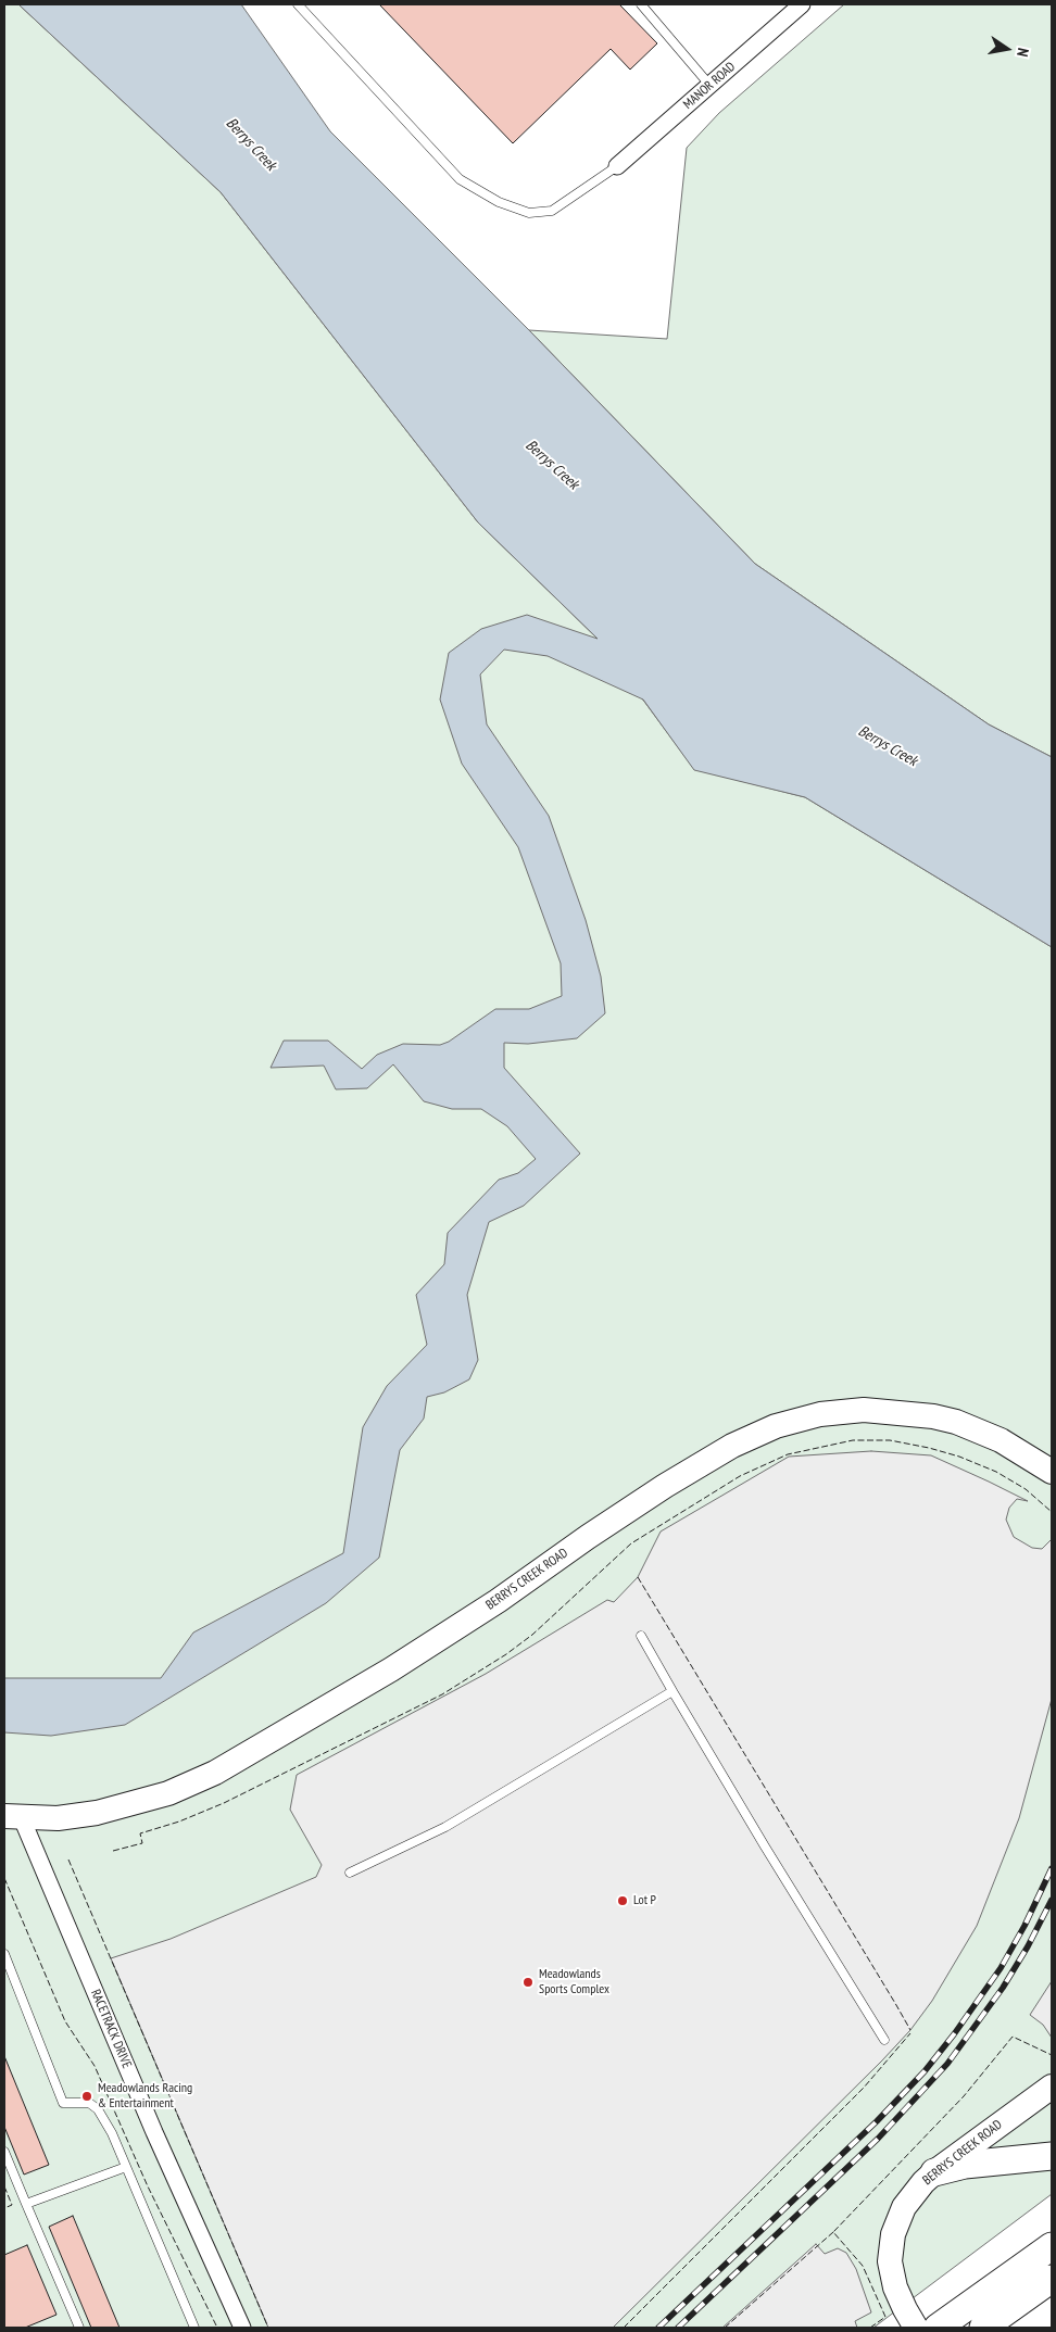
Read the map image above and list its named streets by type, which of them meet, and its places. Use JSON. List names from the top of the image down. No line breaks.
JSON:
{"streets":{"street":["MANOR ROAD","BERRYS CREEK ROAD","RACETRACK DRIVE"]},"crossings":[["BERRYS CREEK ROAD","RACETRACK DRIVE"]],"water":["Berrys Creek"],"places":["Lot P","Meadowlands Sports Complex","Meadowlands Racing & Entertainment"],"north":"right"}
